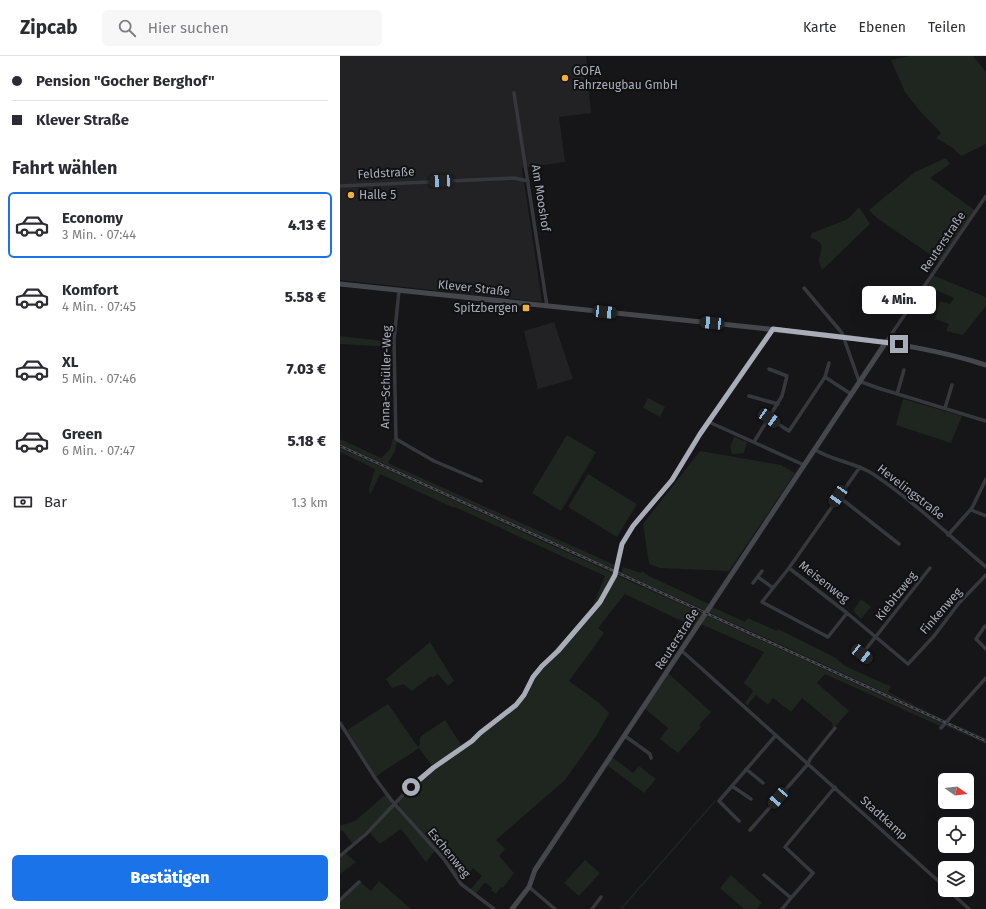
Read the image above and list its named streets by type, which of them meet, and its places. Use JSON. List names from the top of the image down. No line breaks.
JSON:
{"streets":{"street":["Feldstraße","Am Mooshof","Reuterstraße","Klever Straße","Anna-Schüller-Weg","Hevelingstraße","Meisenweg","Kiebitzweg","Finkenweg","Stadtkamp","Eschenweg"]},"crossings":[["Feldstraße","Am Mooshof"],["Am Mooshof","Klever Straße"],["Reuterstraße","Klever Straße"],["Reuterstraße","Hevelingstraße"],["Reuterstraße","Stadtkamp"],["Klever Straße","Anna-Schüller-Weg"],["Hevelingstraße","Meisenweg"],["Meisenweg","Kiebitzweg"],["Meisenweg","Finkenweg"]],"places":{"other":["GOFA Fahrzeugbau GmbH","Halle 5"],"transit":["Spitzbergen"]},"north":"right","page":{"header":"Zipcab","search":"Hier suchen","nav":["Karte","Ebenen","Teilen"],"banner":["Pension \"Gocher Berghof\"","Klever Straße"],"heading":"Fahrt wählen","list":[{"name":"Economy","note":"3 Min. · 07:44","value":"4.13 €"},{"name":"Komfort","note":"4 Min. · 07:45","value":"5.58 €"},{"name":"XL","note":"5 Min. · 07:46","value":"7.03 €"},{"name":"Green","note":"6 Min. · 07:47","value":"5.18 €"}],"bubble":"4 Min.","pay":["Bar","1.3 km"],"buttons":"Bestätigen"}}
